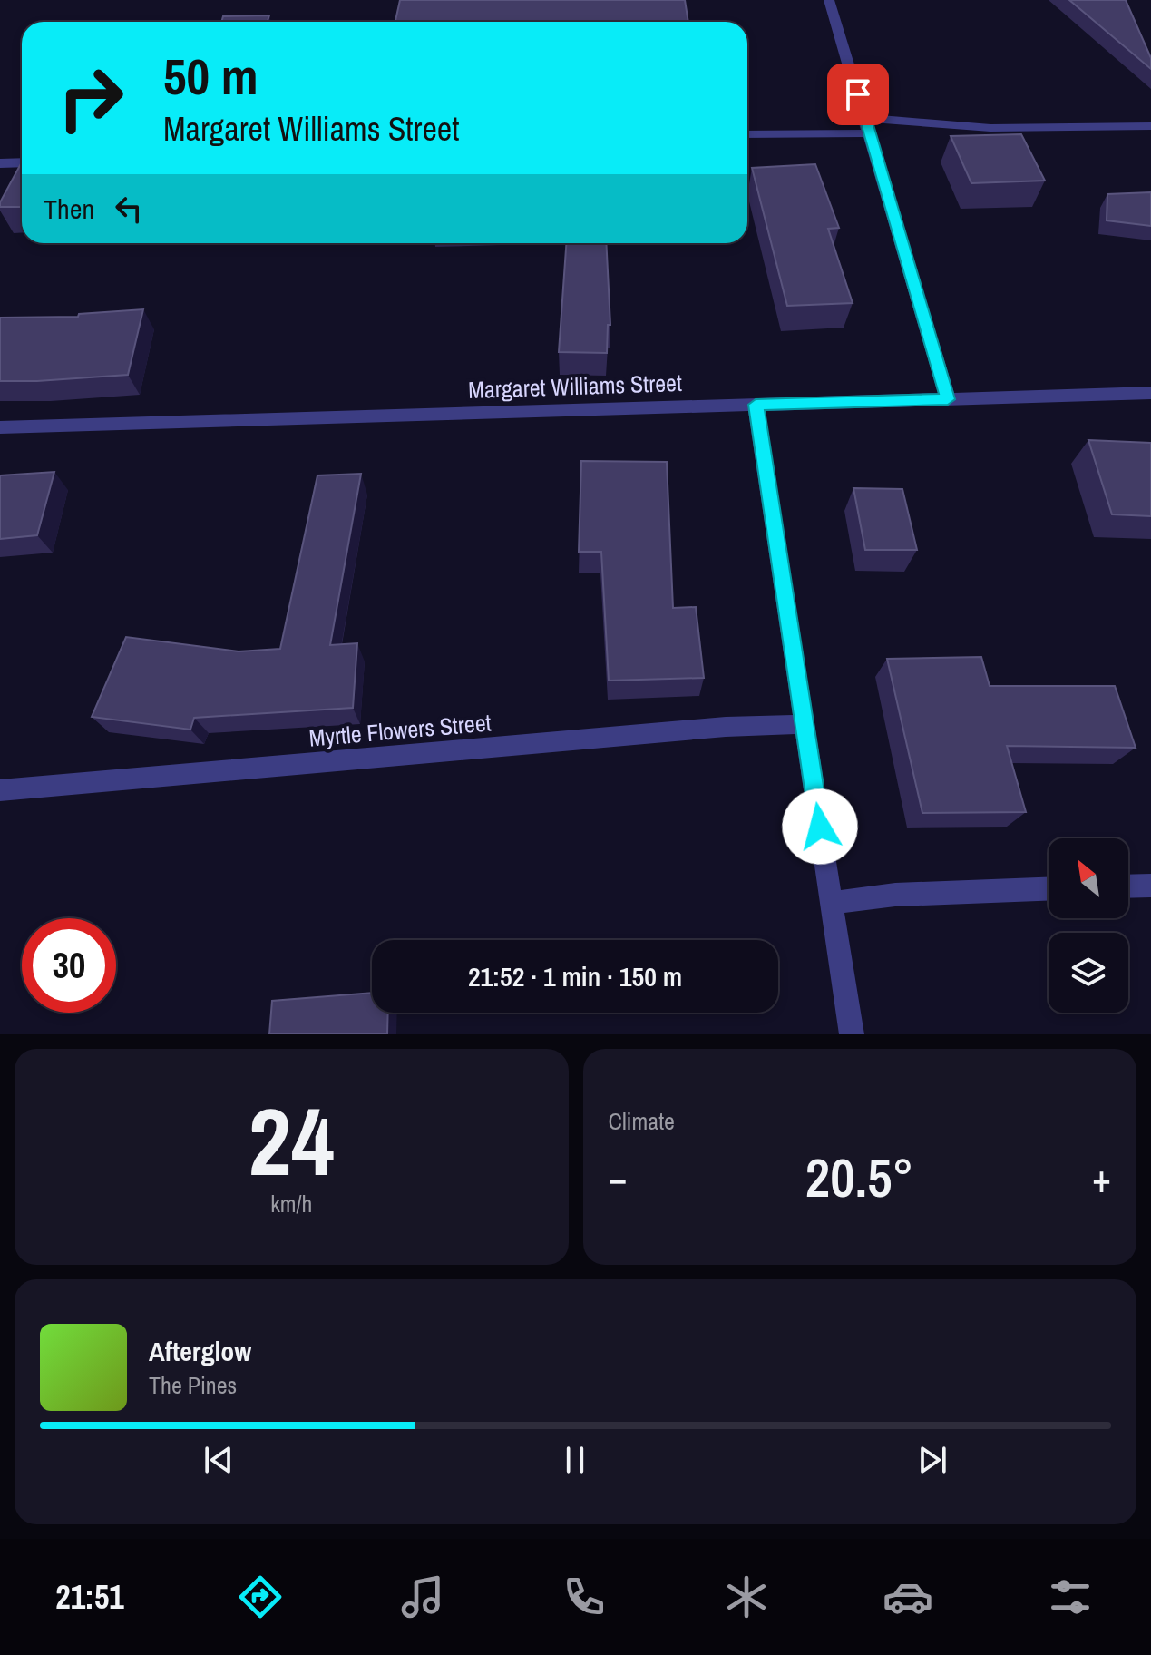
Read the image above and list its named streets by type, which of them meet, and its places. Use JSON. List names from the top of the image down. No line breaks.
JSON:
{"streets":{"street":["Margaret Williams Street","Myrtle Flowers Street"]},"north":"top left","page":{"turn":["50 m","Margaret Williams Street"],"then":"Then","limit":"30","trip":"21:52 · 1 min · 150 m","tile":[["24","km/h"],"Climate"],"heat":["−","20.5°","+"],"song":["Afterglow","The Pines"],"tabs":"21:51"}}
